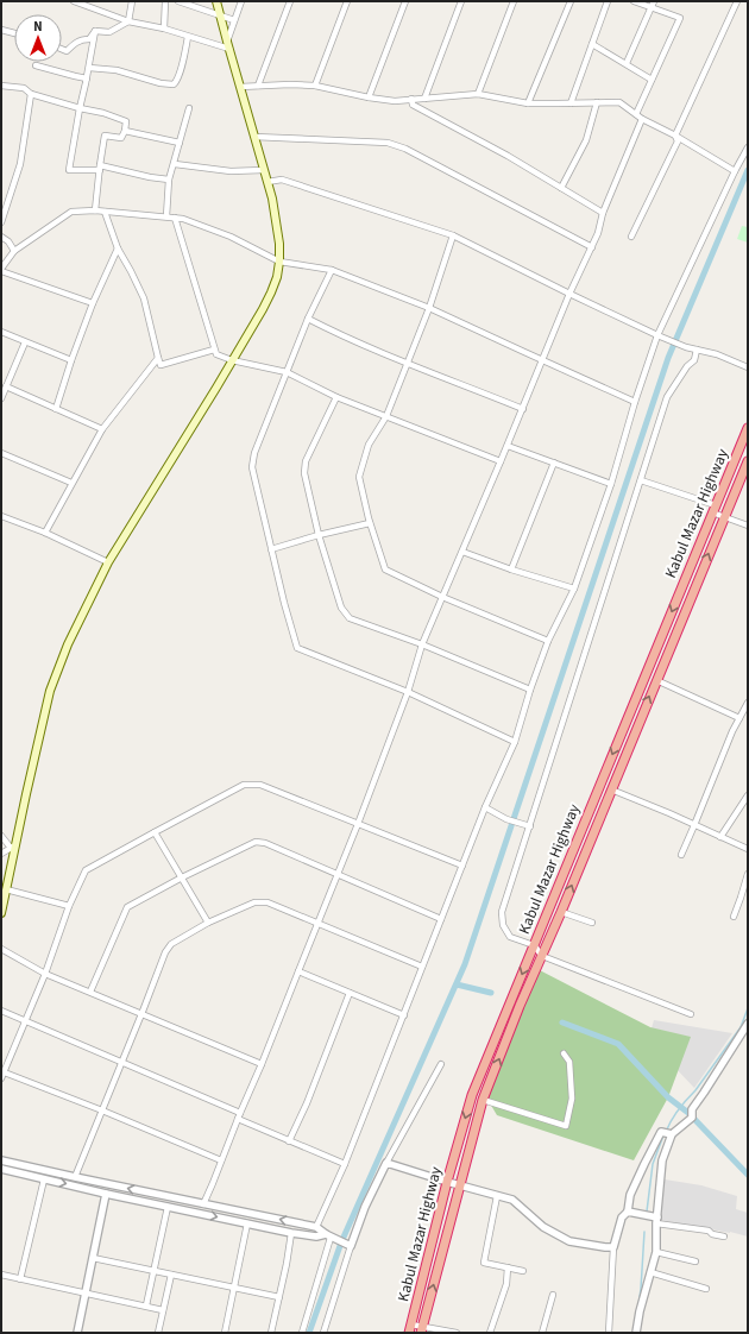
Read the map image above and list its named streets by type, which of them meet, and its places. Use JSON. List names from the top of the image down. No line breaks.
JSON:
{"streets":{"highway":["Kabul Mazar Highway"]},"north":"top"}
